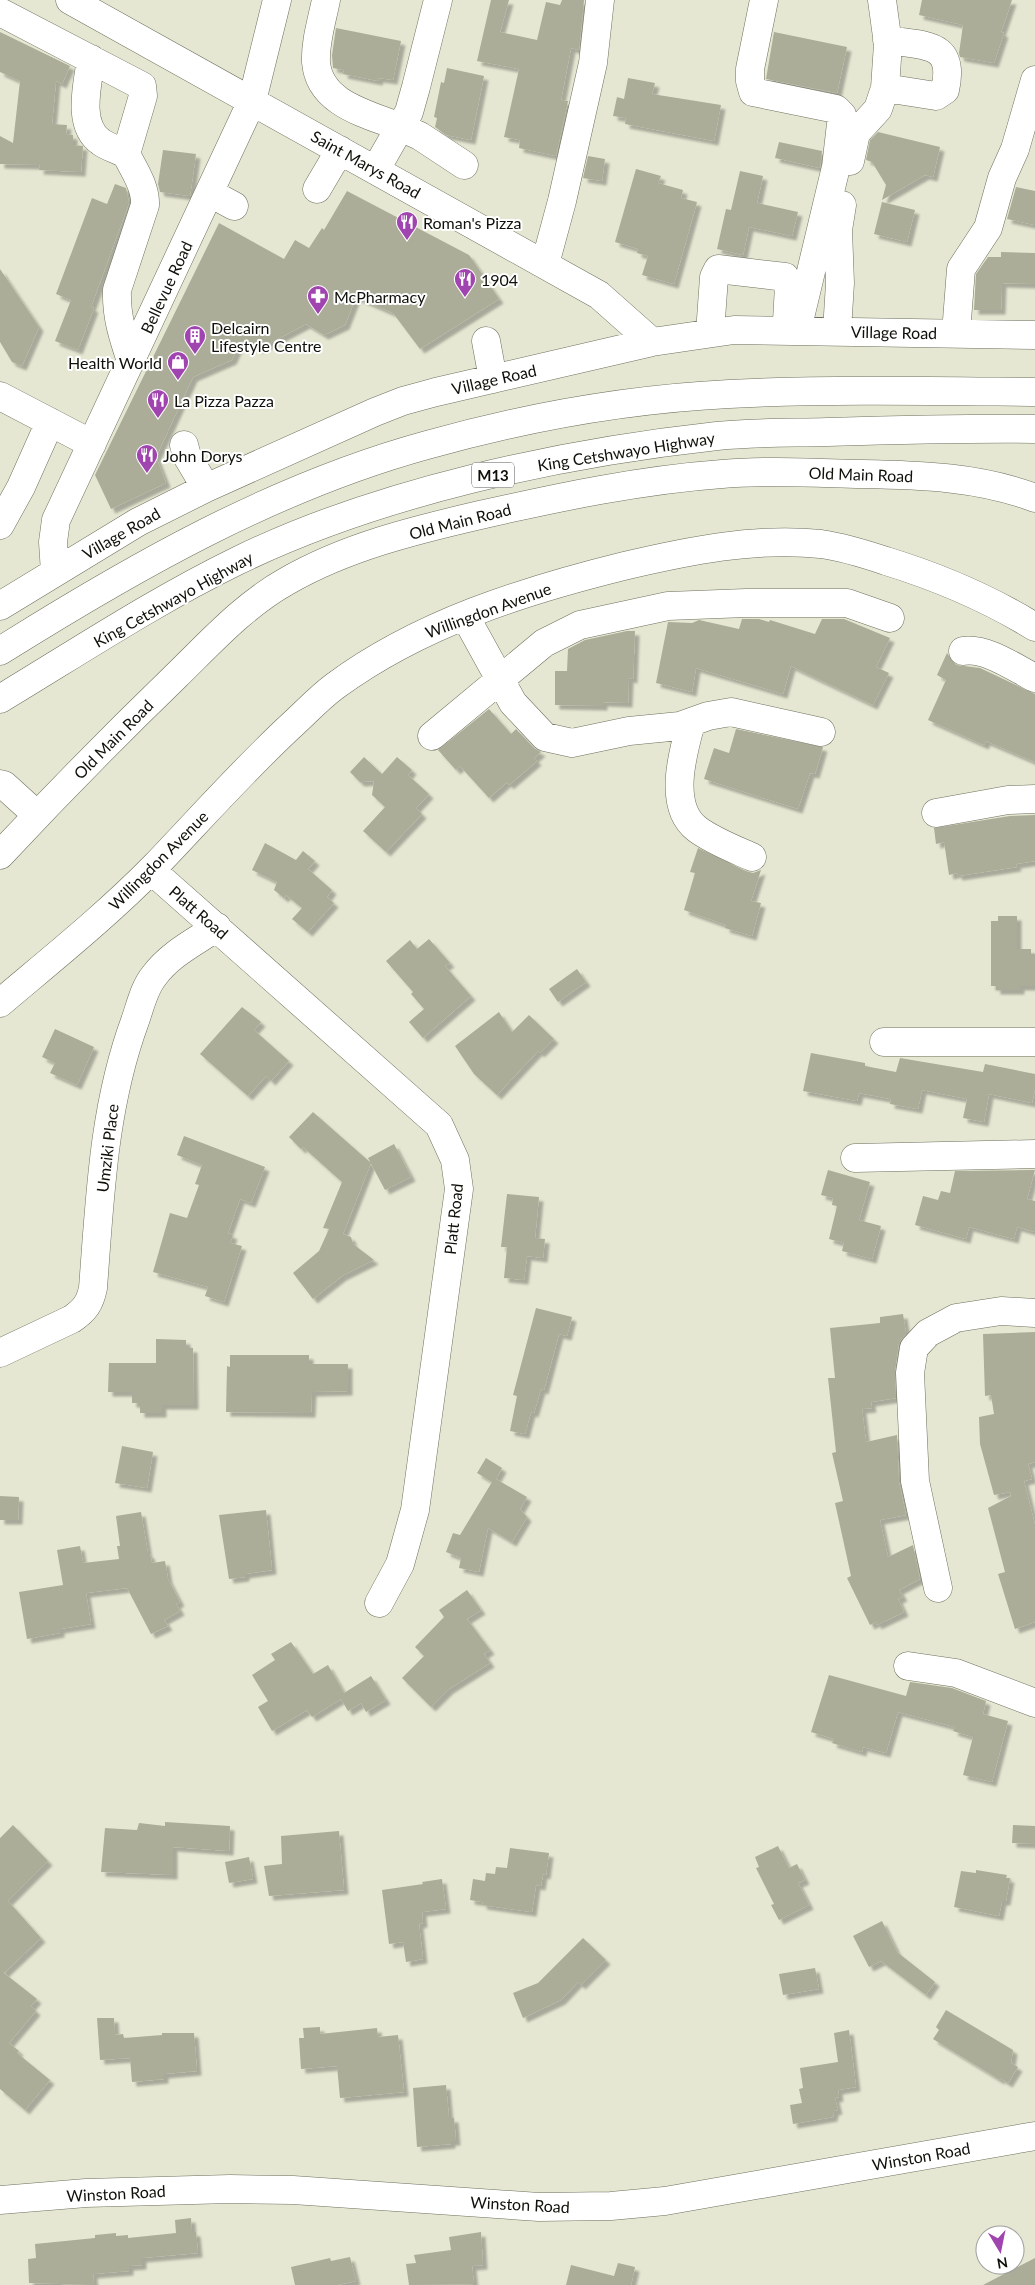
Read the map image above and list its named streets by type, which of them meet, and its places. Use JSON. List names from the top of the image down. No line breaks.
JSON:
{"streets":{"main road":["Saint Marys Road","Bellevue Road","Village Road","King Cetshwayo Highway","Old Main Road","M13","Willingdon Avenue","Platt Road","Umziki Place","Winston Road"]},"crossings":[["Saint Marys Road","Bellevue Road"],["Saint Marys Road","Village Road"],["Bellevue Road","Village Road"],["Willingdon Avenue","Platt Road"],["Platt Road","Umziki Place"]],"places":{"restaurant":["Roman's Pizza","1904","La Pizza Pazza","John Dorys"],"pharmacy":["McPharmacy"],"building":["Delcairn Lifestyle Centre"],"shop":["Health World"]},"north":"bottom"}
